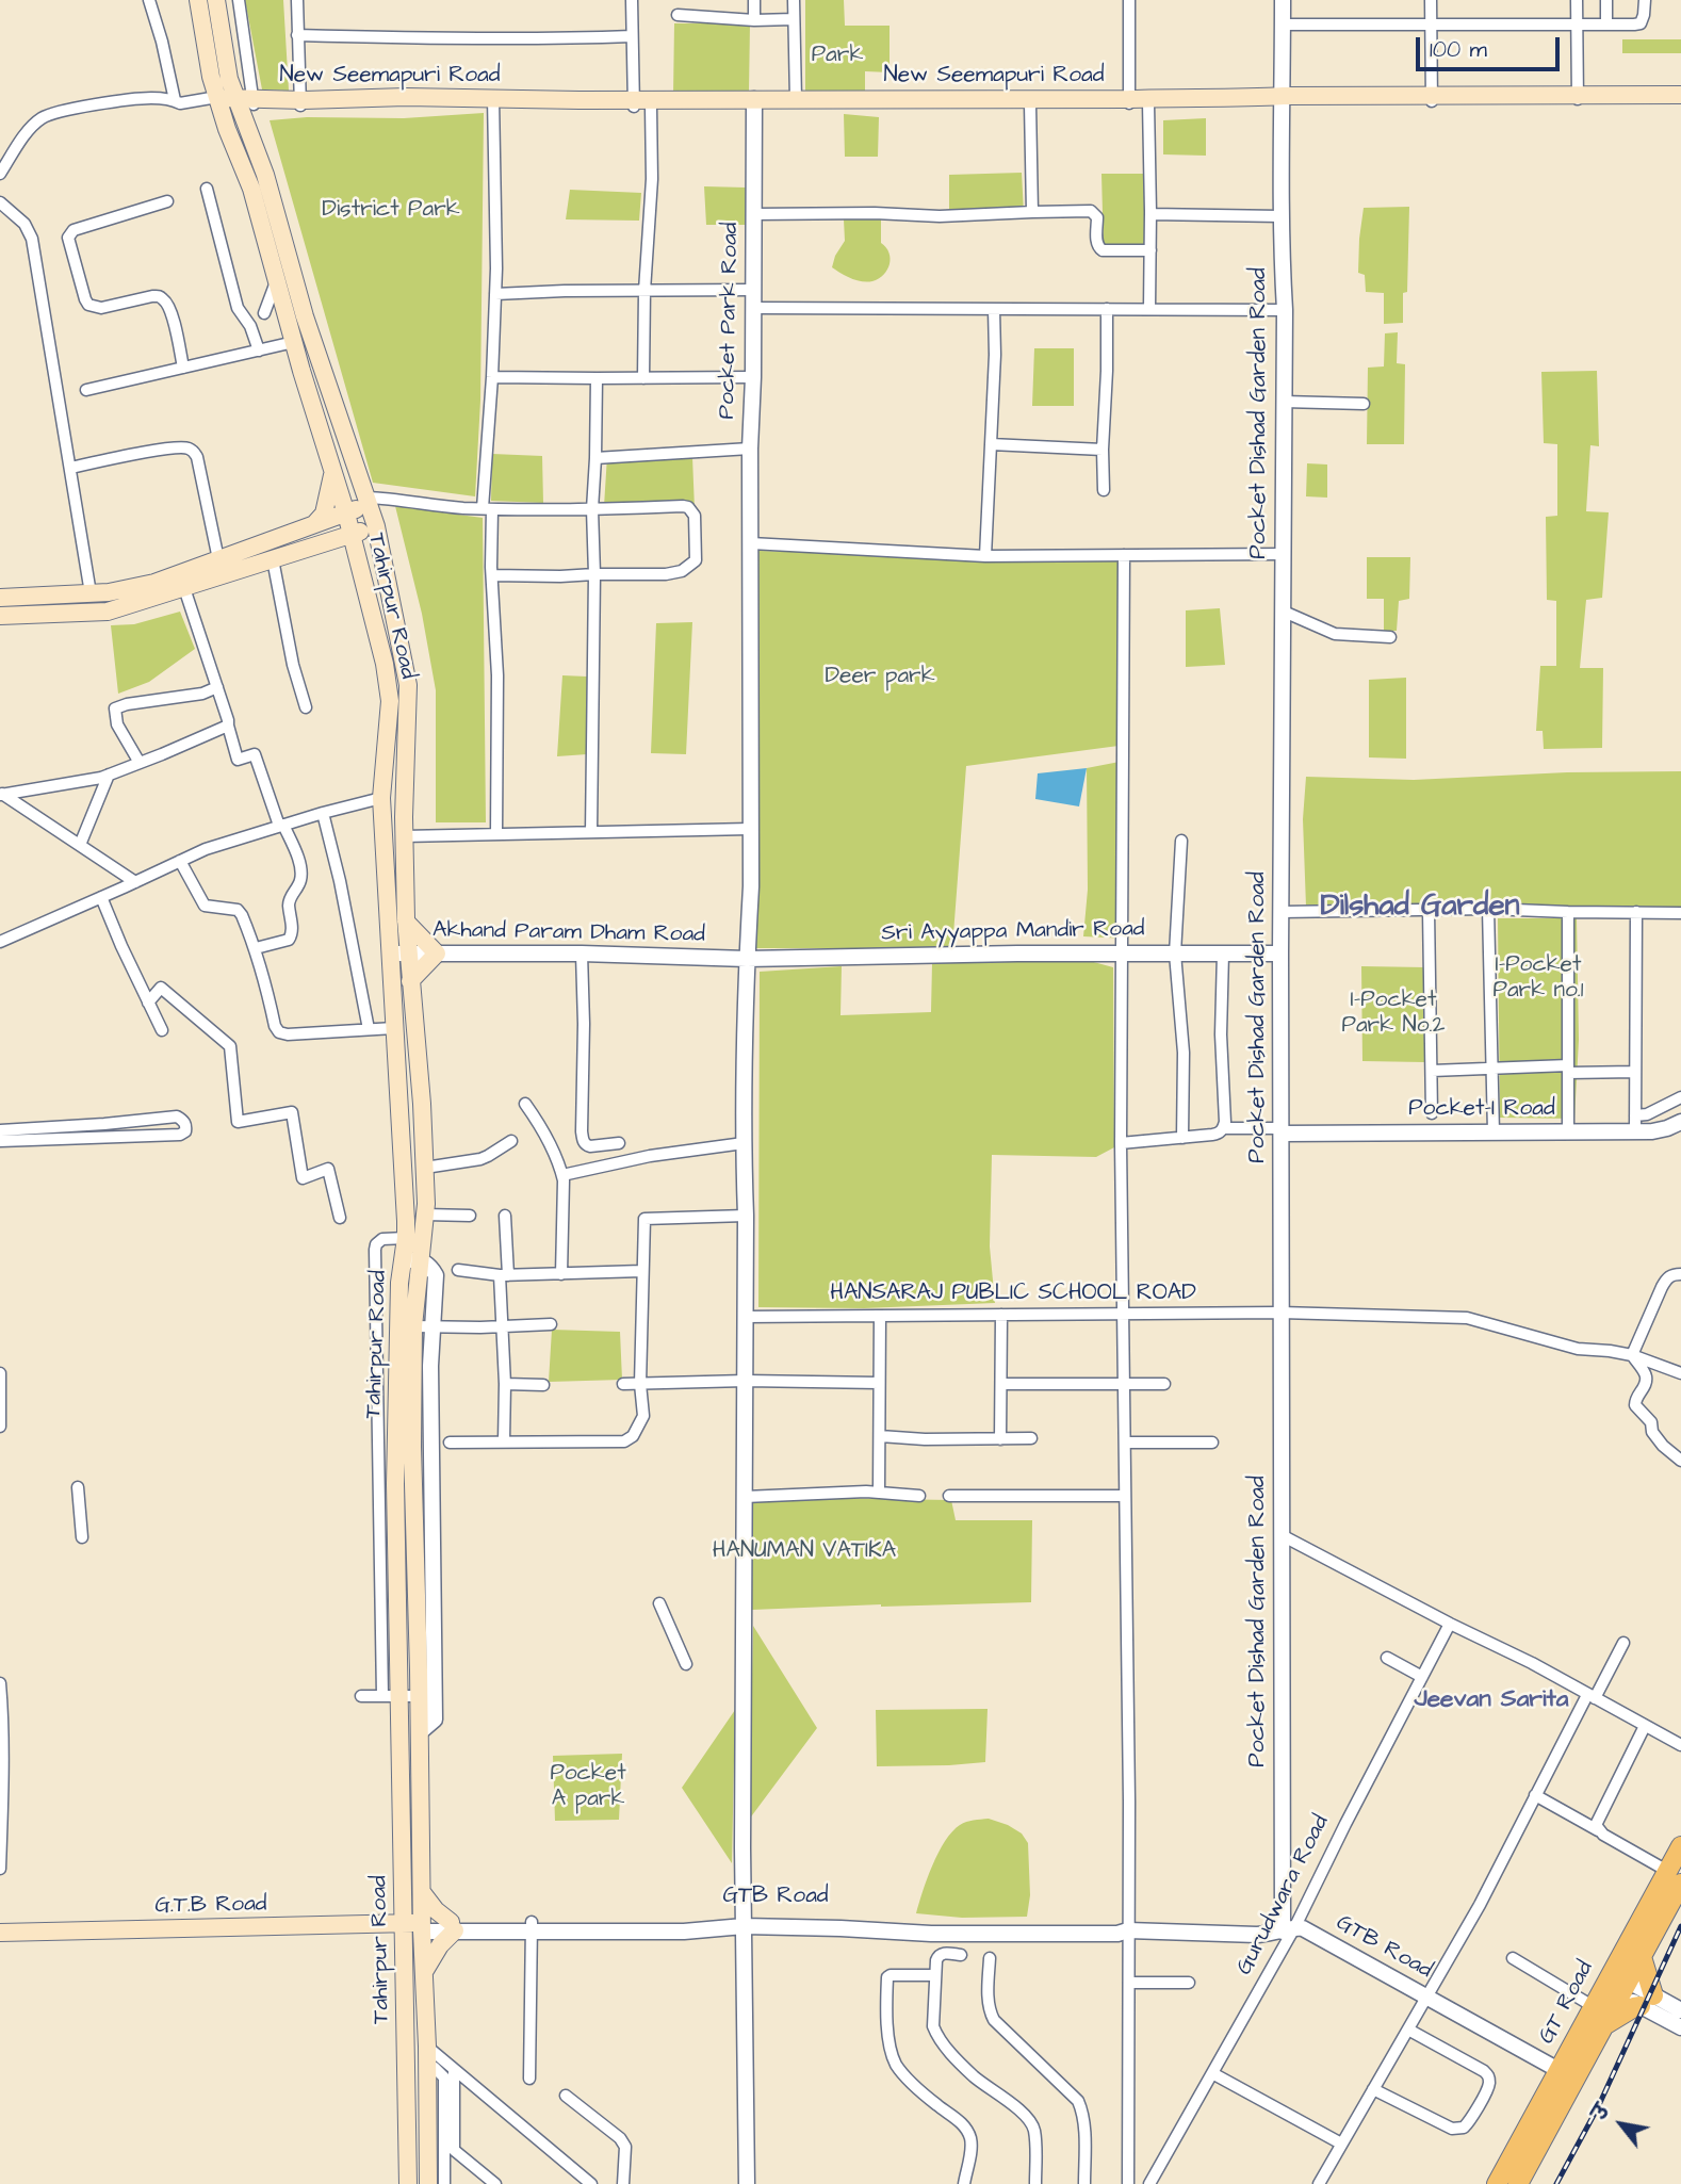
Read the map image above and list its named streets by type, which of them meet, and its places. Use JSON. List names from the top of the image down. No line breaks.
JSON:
{"streets":{"highway":["GT Road"],"main road":["New Seemapuri Road","Tahirpur Road","G.T.B Road"],"street":["Pocket Park Road","Pocket Dishad Garden Road","Sri Ayyappa Mandir Road","Akhand Param Dham Road","Pocket-I Road","HANSARAJ PUBLIC SCHOOL ROAD","Gurudwara Road","GTB Road"]},"crossings":[["New Seemapuri Road","Pocket Park Road"],["New Seemapuri Road","Pocket Dishad Garden Road"],["New Seemapuri Road","Tahirpur Road"],["Pocket Park Road","Sri Ayyappa Mandir Road"],["Pocket Park Road","Akhand Param Dham Road"],["Pocket Park Road","HANSARAJ PUBLIC SCHOOL ROAD"],["Pocket Park Road","GTB Road"],["Pocket Dishad Garden Road","Sri Ayyappa Mandir Road"],["Pocket Dishad Garden Road","Pocket-I Road"],["Pocket Dishad Garden Road","HANSARAJ PUBLIC SCHOOL ROAD"],["Pocket Dishad Garden Road","Gurudwara Road"],["Pocket Dishad Garden Road","GTB Road"],["Tahirpur Road","Akhand Param Dham Road"],["Tahirpur Road","GTB Road"],["Tahirpur Road","G.T.B Road"],["Sri Ayyappa Mandir Road","Akhand Param Dham Road"],["Gurudwara Road","GTB Road"],["GTB Road","G.T.B Road"],["GTB Road","GT Road"]],"districts":["Dilshad Garden","Jeevan Sarita"],"parks":["Park","District Park","Deer park","I-Pocket Park no.1","I-Pocket Park No.2","HANUMAN VATIKA","Pocket A park"],"scale_bar":"100 m","north":"top left"}
